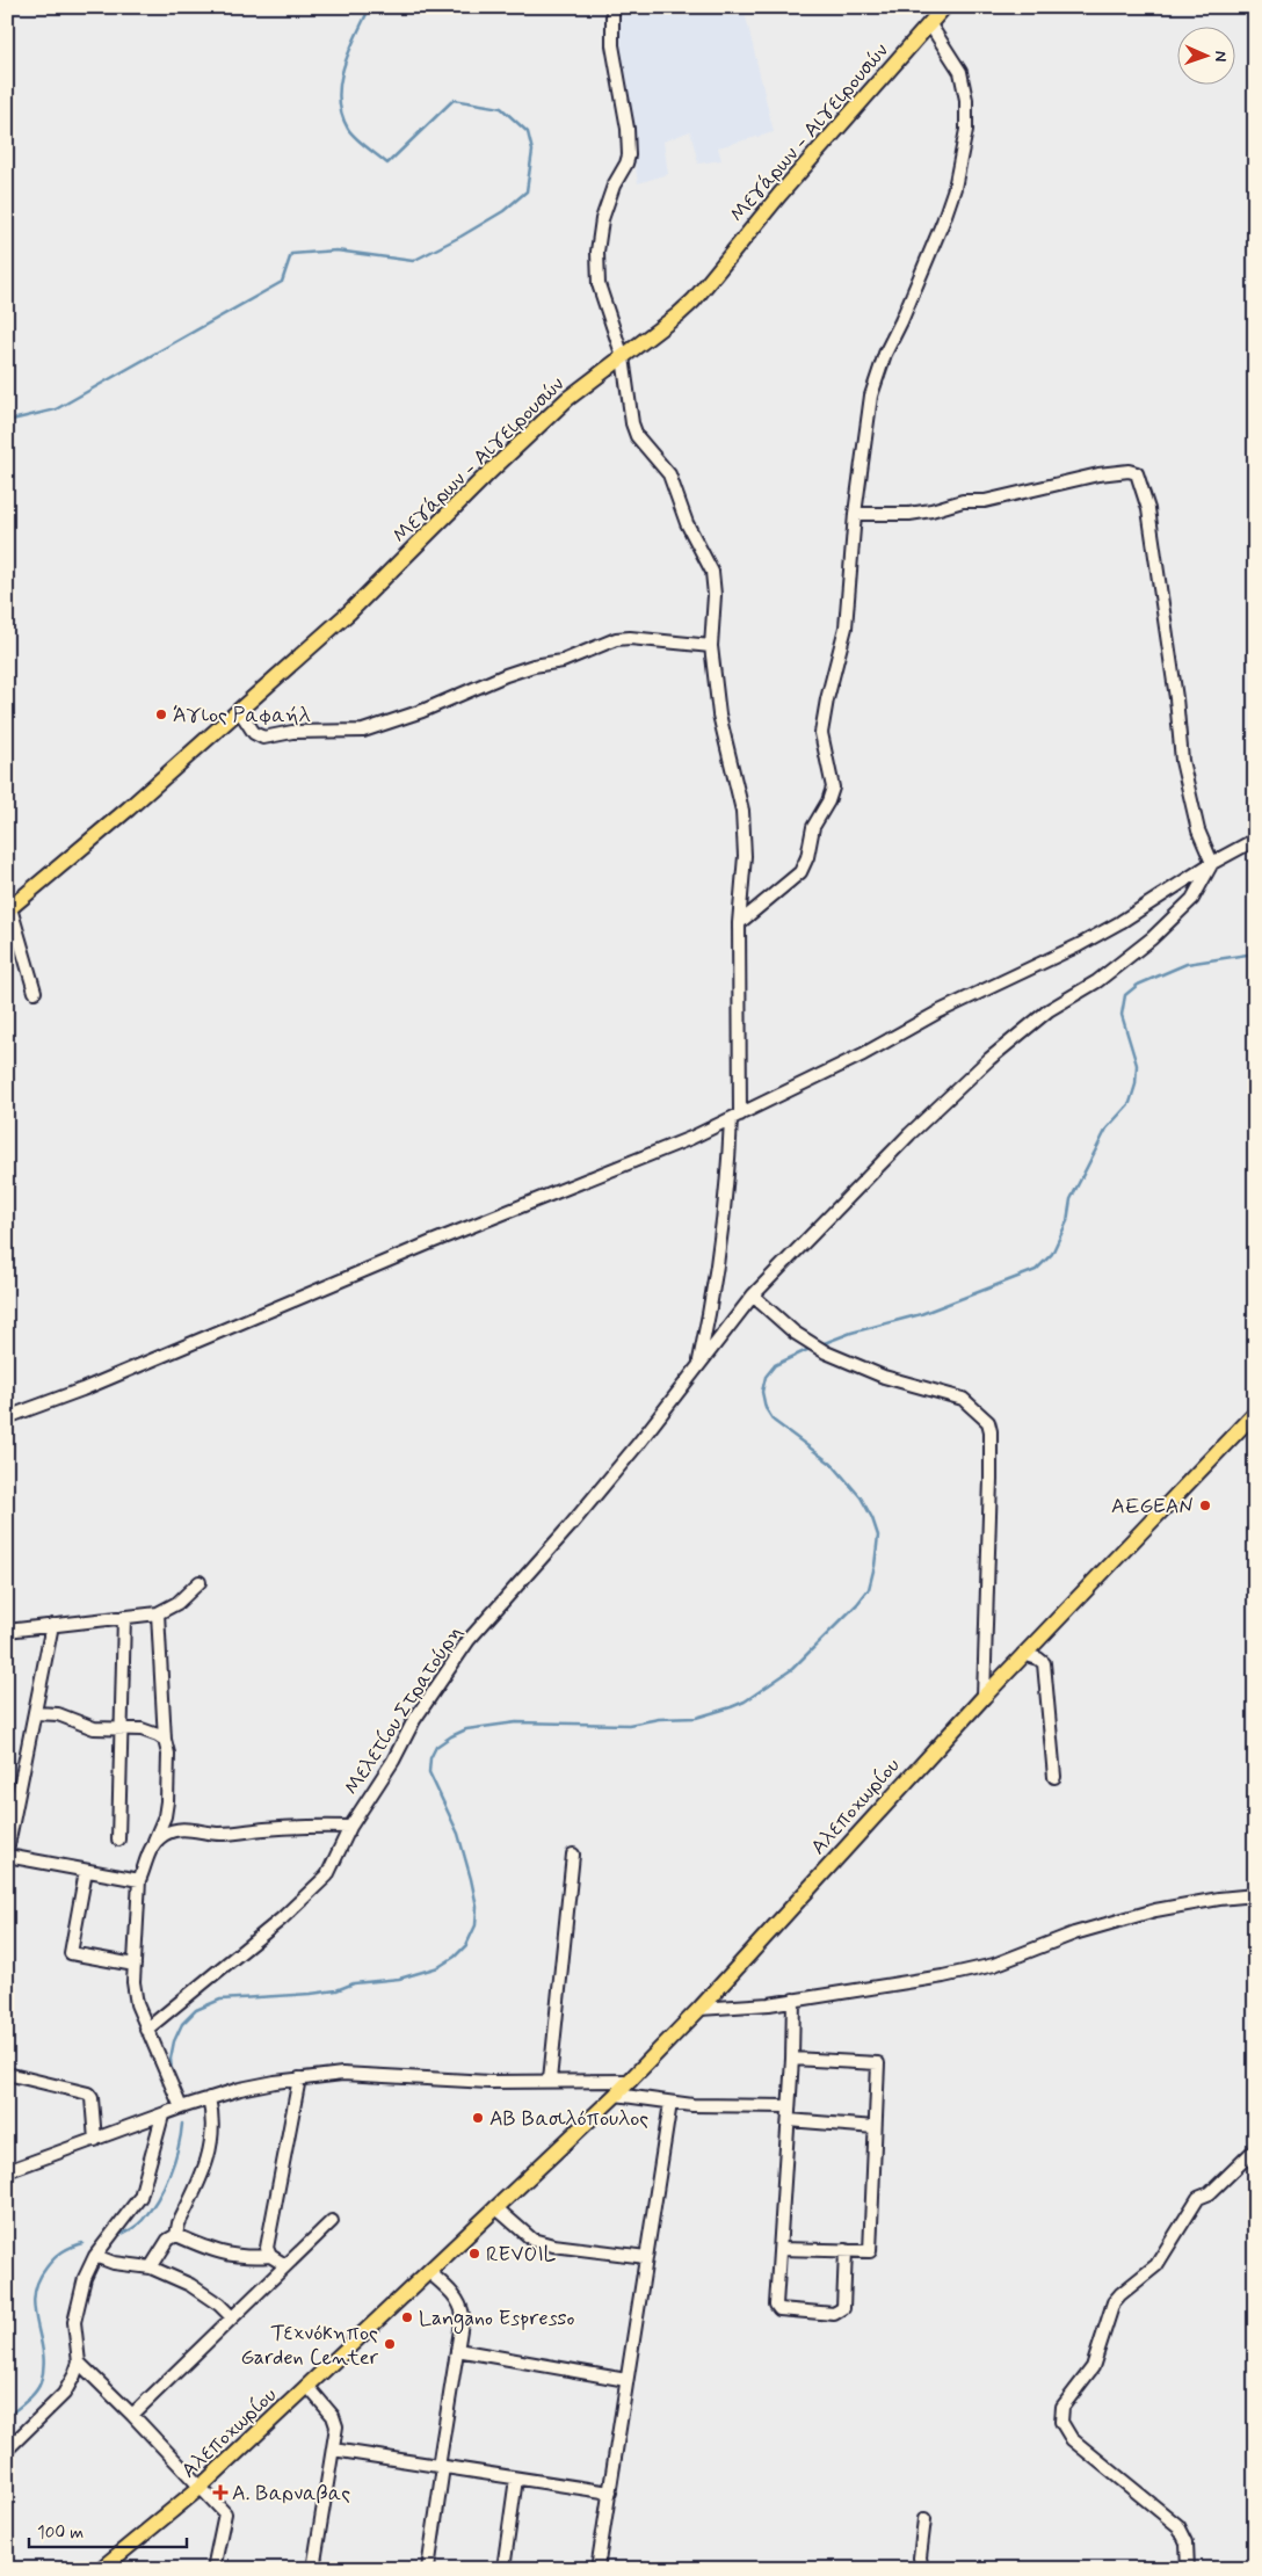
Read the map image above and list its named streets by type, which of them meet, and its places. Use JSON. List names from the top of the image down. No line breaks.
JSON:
{"streets":{"main road":["Μεγάρων - Αιγειρουσών","Αλεποχωρίου"],"street":["Μελετίου Στρατούρη"]},"places":{"other":["Άγιος Ραφαήλ","AEGEAN","ΑΒ Βασιλόπουλος","REVOIL","Langano Espresso","Τεχνόκηπος Garden Center"],"health":["Α. Βαρναβας"]},"scale_bar":"100 m","north":"right"}
